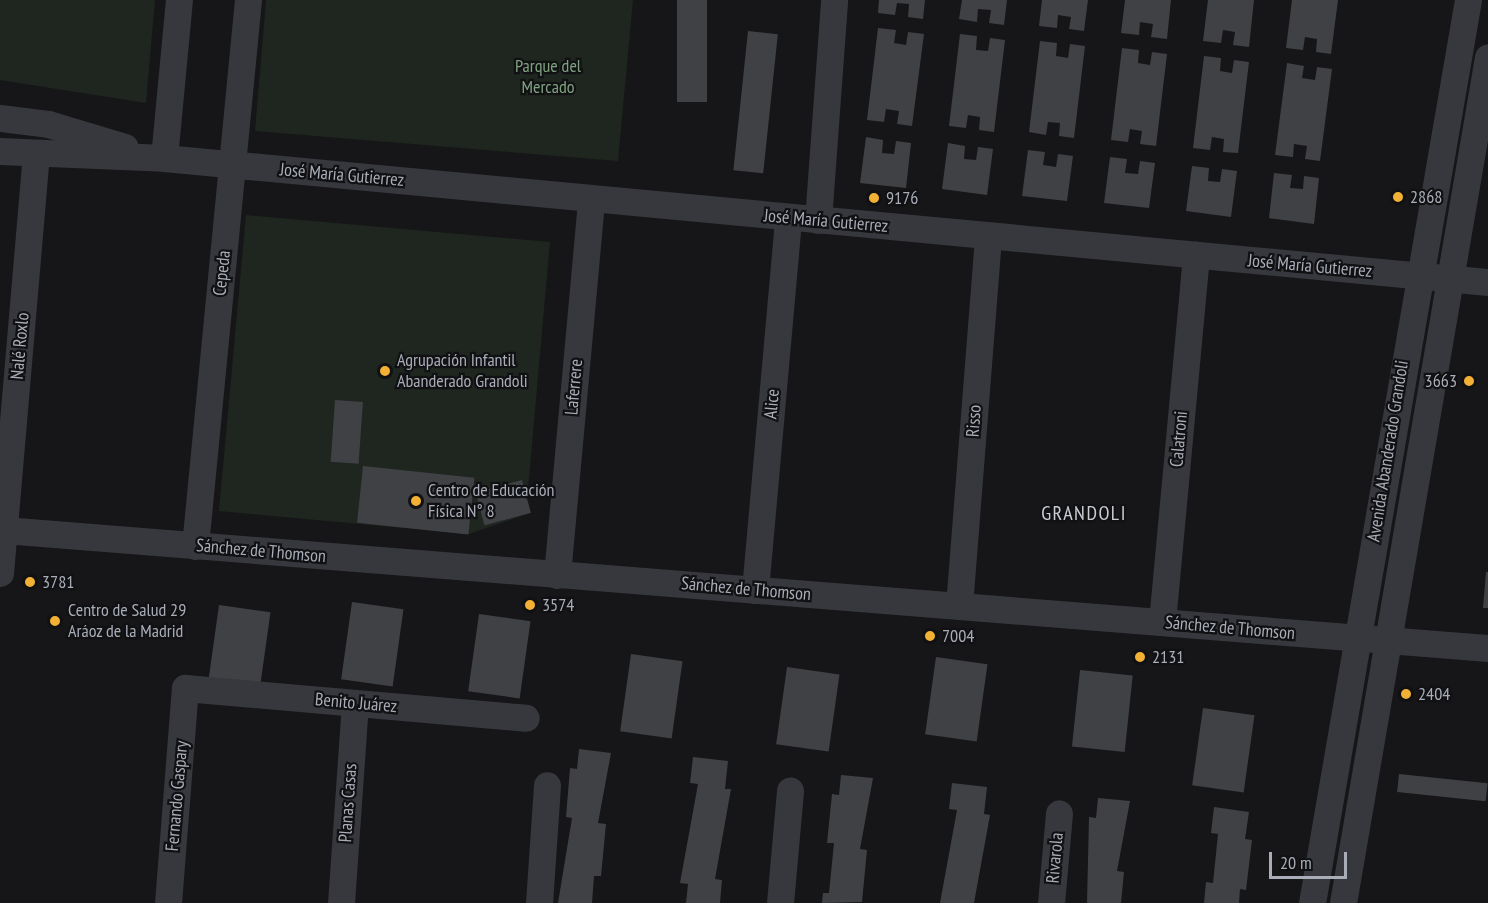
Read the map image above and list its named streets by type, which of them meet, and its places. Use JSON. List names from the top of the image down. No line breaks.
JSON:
{"streets":{"street":["José María Gutierrez","Cepeda","Nalé Roxlo","Laferrere","Alice","Risso","Calatroni","Avenida Abanderado Grandoli","Sánchez de Thomson","Benito Juárez","Fernando Gaspary","Planas Casas","Rivarola"]},"crossings":[["José María Gutierrez","Cepeda"],["José María Gutierrez","Nalé Roxlo"],["José María Gutierrez","Laferrere"],["José María Gutierrez","Alice"],["José María Gutierrez","Risso"],["José María Gutierrez","Calatroni"],["José María Gutierrez","Avenida Abanderado Grandoli"],["Cepeda","Sánchez de Thomson"],["Nalé Roxlo","Sánchez de Thomson"],["Laferrere","Sánchez de Thomson"],["Alice","Sánchez de Thomson"],["Risso","Sánchez de Thomson"],["Calatroni","Sánchez de Thomson"],["Avenida Abanderado Grandoli","Sánchez de Thomson"],["Benito Juárez","Fernando Gaspary"],["Benito Juárez","Planas Casas"]],"districts":["GRANDOLI"],"parks":["Parque del Mercado"],"places":["2868","9176","Agrupación Infantil Abanderado Grandoli","3663","Centro de Educación Física N° 8","3781","3574","Centro de Salud 29 Aráoz de la Madrid","7004","2131","2404"],"scale_bar":"20 m"}
